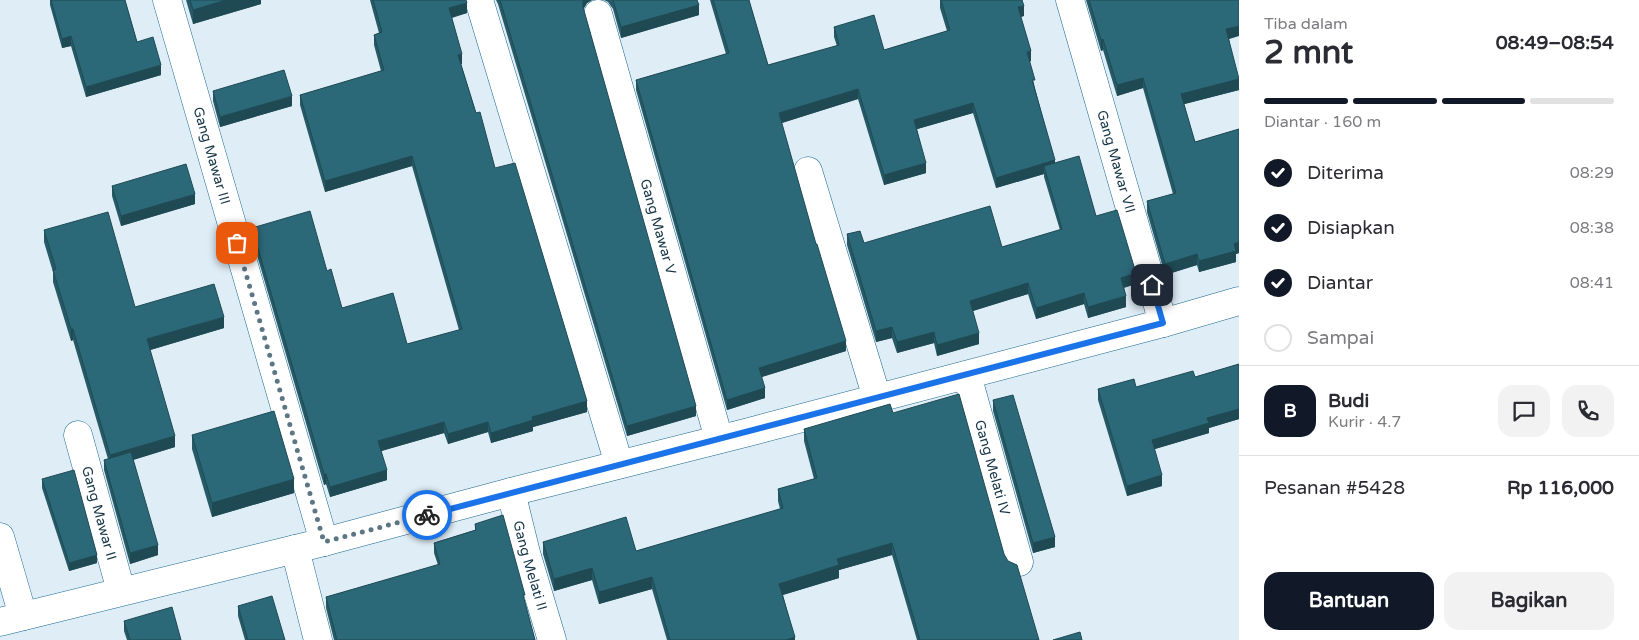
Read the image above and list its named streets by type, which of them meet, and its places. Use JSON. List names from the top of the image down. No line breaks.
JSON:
{"streets":{"street":["Gang Mawar III","Gang Mawar VII","Gang Mawar V","Gang Melati IV","Gang Mawar II","Gang Melati II"]},"page":{"heading":["2 mnt","Tiba dalam","08:49–08:54"],"panel":["Budi","Kurir · 4.7","Pesanan #5428","Rp 116,000"],"bar":"Diantar · 160 m","list":[["Diterima","08:29"],["Disiapkan","08:38"],["Diantar","08:41"],"Sampai"],"round":"B","buttons":["Bantuan","Bagikan"]}}
